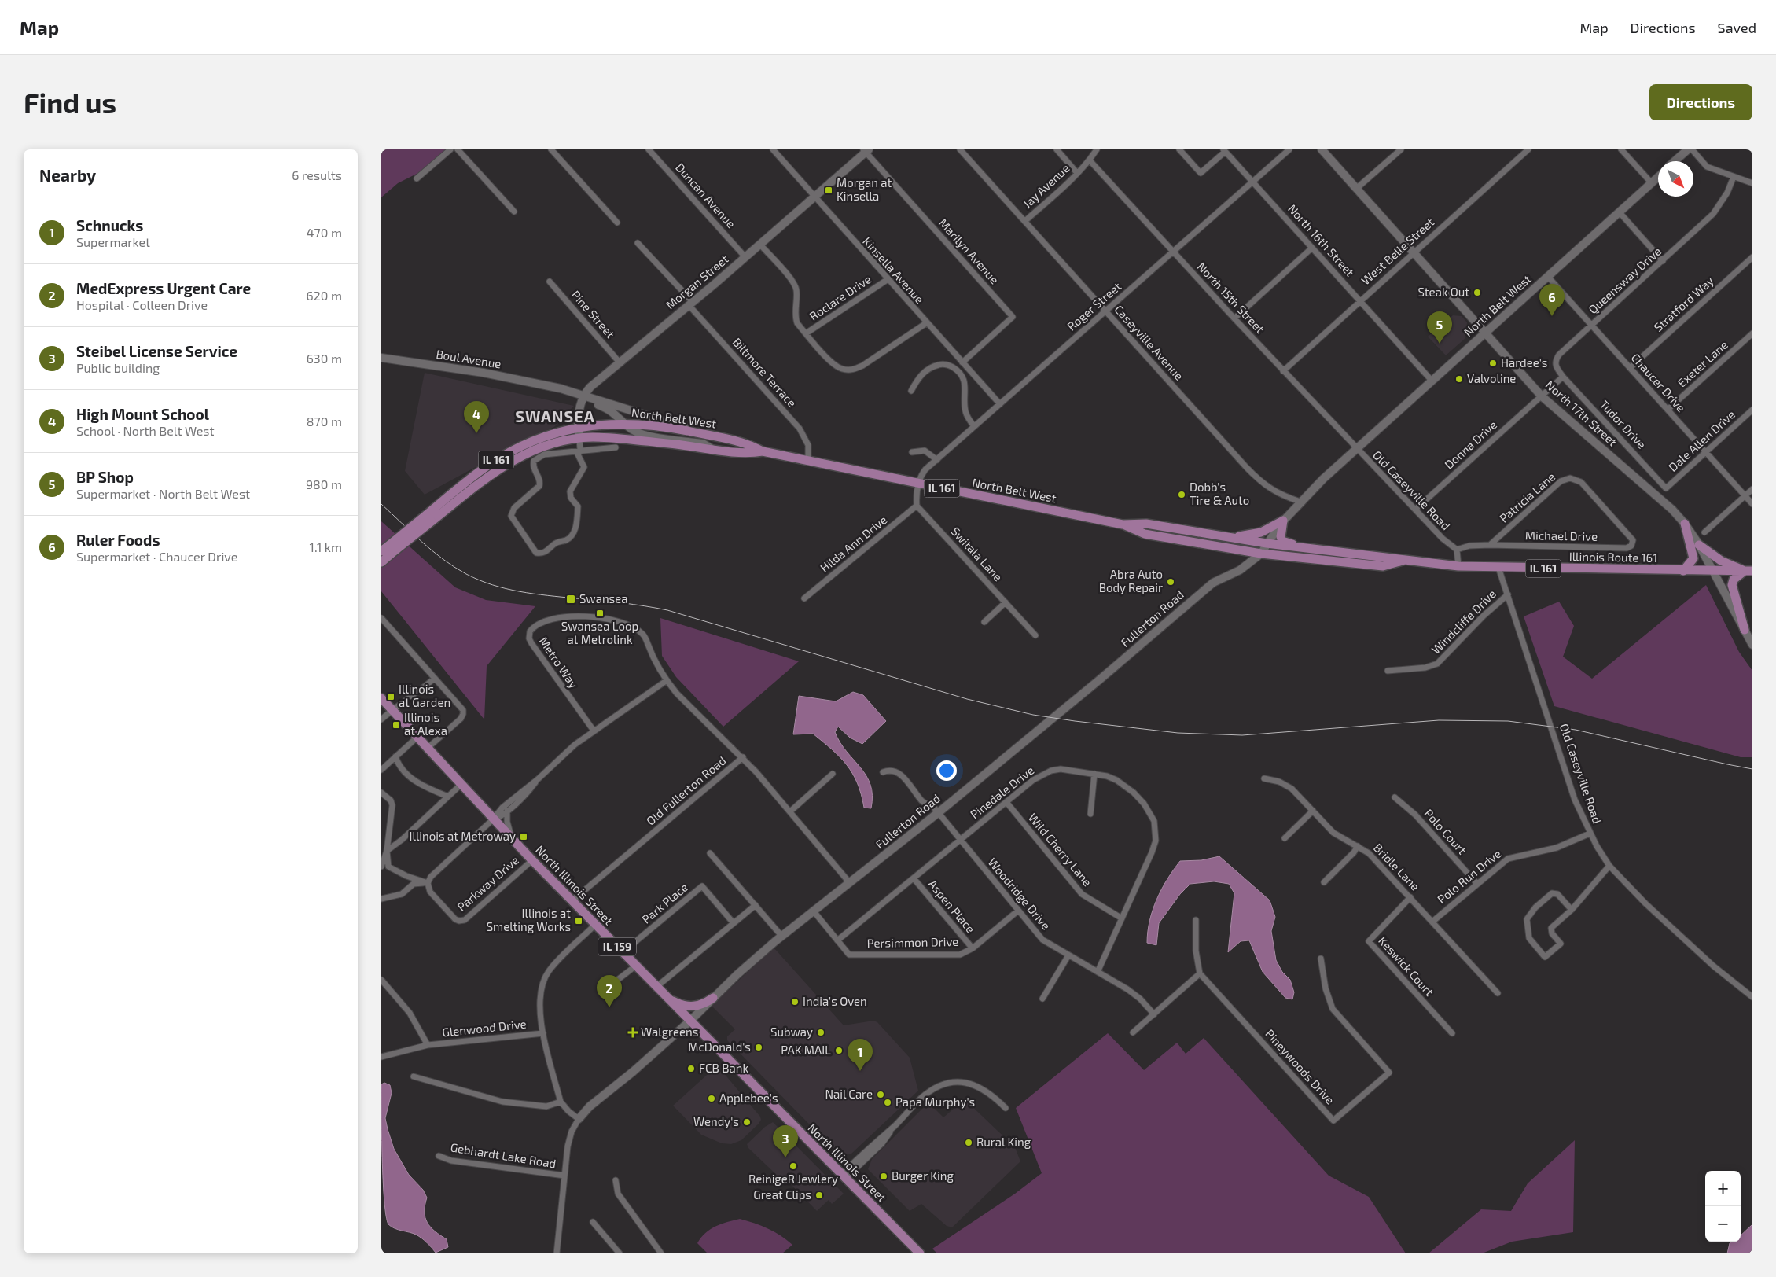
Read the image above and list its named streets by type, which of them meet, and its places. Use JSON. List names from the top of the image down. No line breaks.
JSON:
{"streets":{"main road":["North Belt West","IL 161","Illinois Route 161","North Illinois Street","IL 159"],"street":["Jay Avenue","Duncan Avenue","North 16th Street","Marilyn Avenue","West Belle Street","Kinsella Avenue","Queensway Drive","Morgan Street","Roclare Drive","North 15th Street","Stratford Way","Roger Street","Pine Street","Caseyville Avenue","Boul Avenue","Exeter Lane","Biltmore Terrace","Chaucer Drive","North 17th Street","Tudor Drive","Dale Allen Drive","Donna Drive","Old Caseyville Road","Patricia Lane","Michael Drive","Hilda Ann Drive","Switala Lane","Fullerton Road","Windcliffe Drive","Metro Way","Old Fullerton Road","Pinedale Drive","Polo Court","Wild Cherry Lane","Bridle Lane","Polo Run Drive","Parkway Drive","Woodridge Drive","Park Place","Aspen Place","Persimmon Drive","Keswick Court","Glenwood Drive","Pineywoods Drive","Gebhardt Lake Road"]},"crossings":[["Jay Avenue","North 15th Street"],["Jay Avenue","Caseyville Avenue"],["Duncan Avenue","Morgan Street"],["North 16th Street","West Belle Street"],["North 16th Street","North Belt West"],["North 16th Street","Roger Street"],["Marilyn Avenue","Kinsella Avenue"],["Marilyn Avenue","Morgan Street"],["West Belle Street","North 15th Street"],["West Belle Street","North 17th Street"],["Kinsella Avenue","Morgan Street"],["Kinsella Avenue","Roclare Drive"],["Kinsella Avenue","Roger Street"],["Queensway Drive","Chaucer Drive"],["Queensway Drive","Tudor Drive"],["Morgan Street","Pine Street"],["Morgan Street","Boul Avenue"],["Morgan Street","Biltmore Terrace"],["North 15th Street","North Belt West"],["North 15th Street","Roger Street"],["North 15th Street","Old Caseyville Road"],["Stratford Way","Chaucer Drive"],["North Belt West","Roger Street"],["North Belt West","Caseyville Avenue"],["North Belt West","Boul Avenue"],["North Belt West","Biltmore Terrace"],["North Belt West","Chaucer Drive"],["North Belt West","North 17th Street"],["North Belt West","Old Caseyville Road"],["North Belt West","Illinois Route 161"],["North Belt West","Fullerton Road"],["Roger Street","Caseyville Avenue"],["Exeter Lane","Chaucer Drive"],["Chaucer Drive","Dale Allen Drive"],["North 17th Street","Donna Drive"],["North 17th Street","Illinois Route 161"],["Tudor Drive","Dale Allen Drive"],["Donna Drive","Old Caseyville Road"],["Old Caseyville Road","Illinois Route 161"],["Old Caseyville Road","Windcliffe Drive"],["Old Caseyville Road","Polo Run Drive"],["Patricia Lane","Michael Drive"],["Hilda Ann Drive","Switala Lane"],["Illinois Route 161","Fullerton Road"],["Fullerton Road","Old Fullerton Road"],["Fullerton Road","North Illinois Street"],["Fullerton Road","Woodridge Drive"],["Fullerton Road","Persimmon Drive"],["Metro Way","Old Fullerton Road"],["Old Fullerton Road","North Illinois Street"],["Pinedale Drive","Wild Cherry Lane"],["Pinedale Drive","Woodridge Drive"],["Pinedale Drive","Aspen Place"],["Pinedale Drive","Persimmon Drive"],["Polo Court","Polo Run Drive"],["Bridle Lane","Polo Run Drive"],["Bridle Lane","Keswick Court"],["Parkway Drive","North Illinois Street"],["North Illinois Street","Park Place"],["Woodridge Drive","Persimmon Drive"],["Aspen Place","Persimmon Drive"]],"districts":["SWANSEA"],"places":{"transit":["Morgan at Kinsella","Swansea","Swansea Loop at Metrolink","Illinois at Garden","Illinois at Alexa","Illinois at Metroway","Illinois at Smelting Works"],"other":["Steak Out","Hardee's","Valvoline","Dobb's Tire & Auto","Abra Auto Body Repair","India's Oven","Subway","McDonald's","PAK MAIL","FCB Bank","Nail Care","Applebee's","Papa Murphy's","Wendy's","Rural King","ReinigeR Jewlery","Burger King","Great Clips"],"health":["Walgreens"]},"north":"bottom right","page":{"header":"Map","nav":["Map","Directions","Saved"],"buttons":"Directions","title":"Find us","heading":["Nearby","6 results"],"list":[{"mark":"1","name":"Schnucks","note":"Supermarket","value":"470 m"},{"mark":"2","name":"MedExpress Urgent Care","note":"Hospital · Colleen Drive","value":"620 m"},{"mark":"3","name":"Steibel License Service","note":"Public building","value":"630 m"},{"mark":"4","name":"High Mount School","note":"School · North Belt West","value":"870 m"},{"mark":"5","name":"BP Shop","note":"Supermarket · North Belt West","value":"980 m"},{"mark":"6","name":"Ruler Foods","note":"Supermarket · Chaucer Drive","value":"1.1 km"}],"pins":["6","5","4","2","1","3"],"map_buttons":["+","−"]}}
